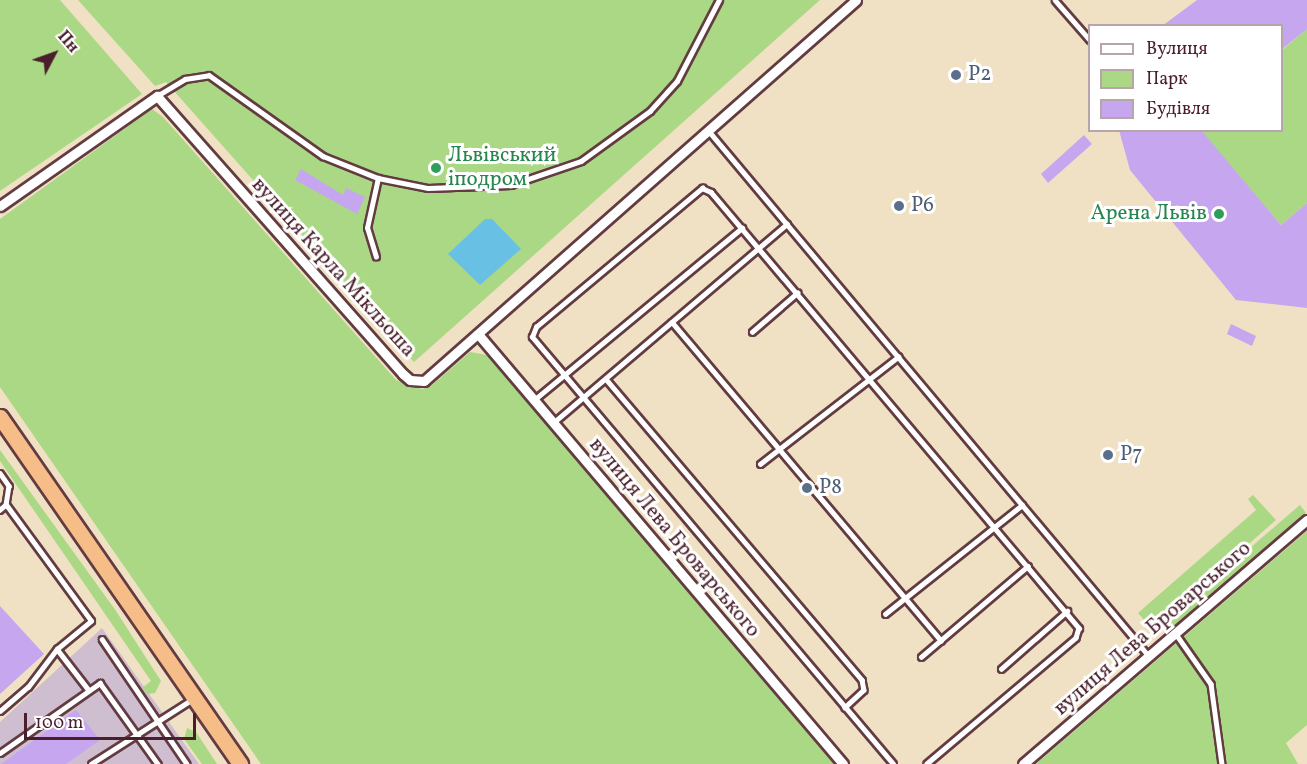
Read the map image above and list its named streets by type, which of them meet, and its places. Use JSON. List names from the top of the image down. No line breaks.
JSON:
{"streets":{"street":["вулиця Карла Мікльоша","вулиця Лева Броварського"]},"crossings":[["вулиця Карла Мікльоша","вулиця Лева Броварського"]],"places":["P2","Львівський іподром","P6","Арена Львів","P7","P8"],"legend":["Вулиця","Парк","Будівля"],"scale_bar":"100 m","north":"top right"}
